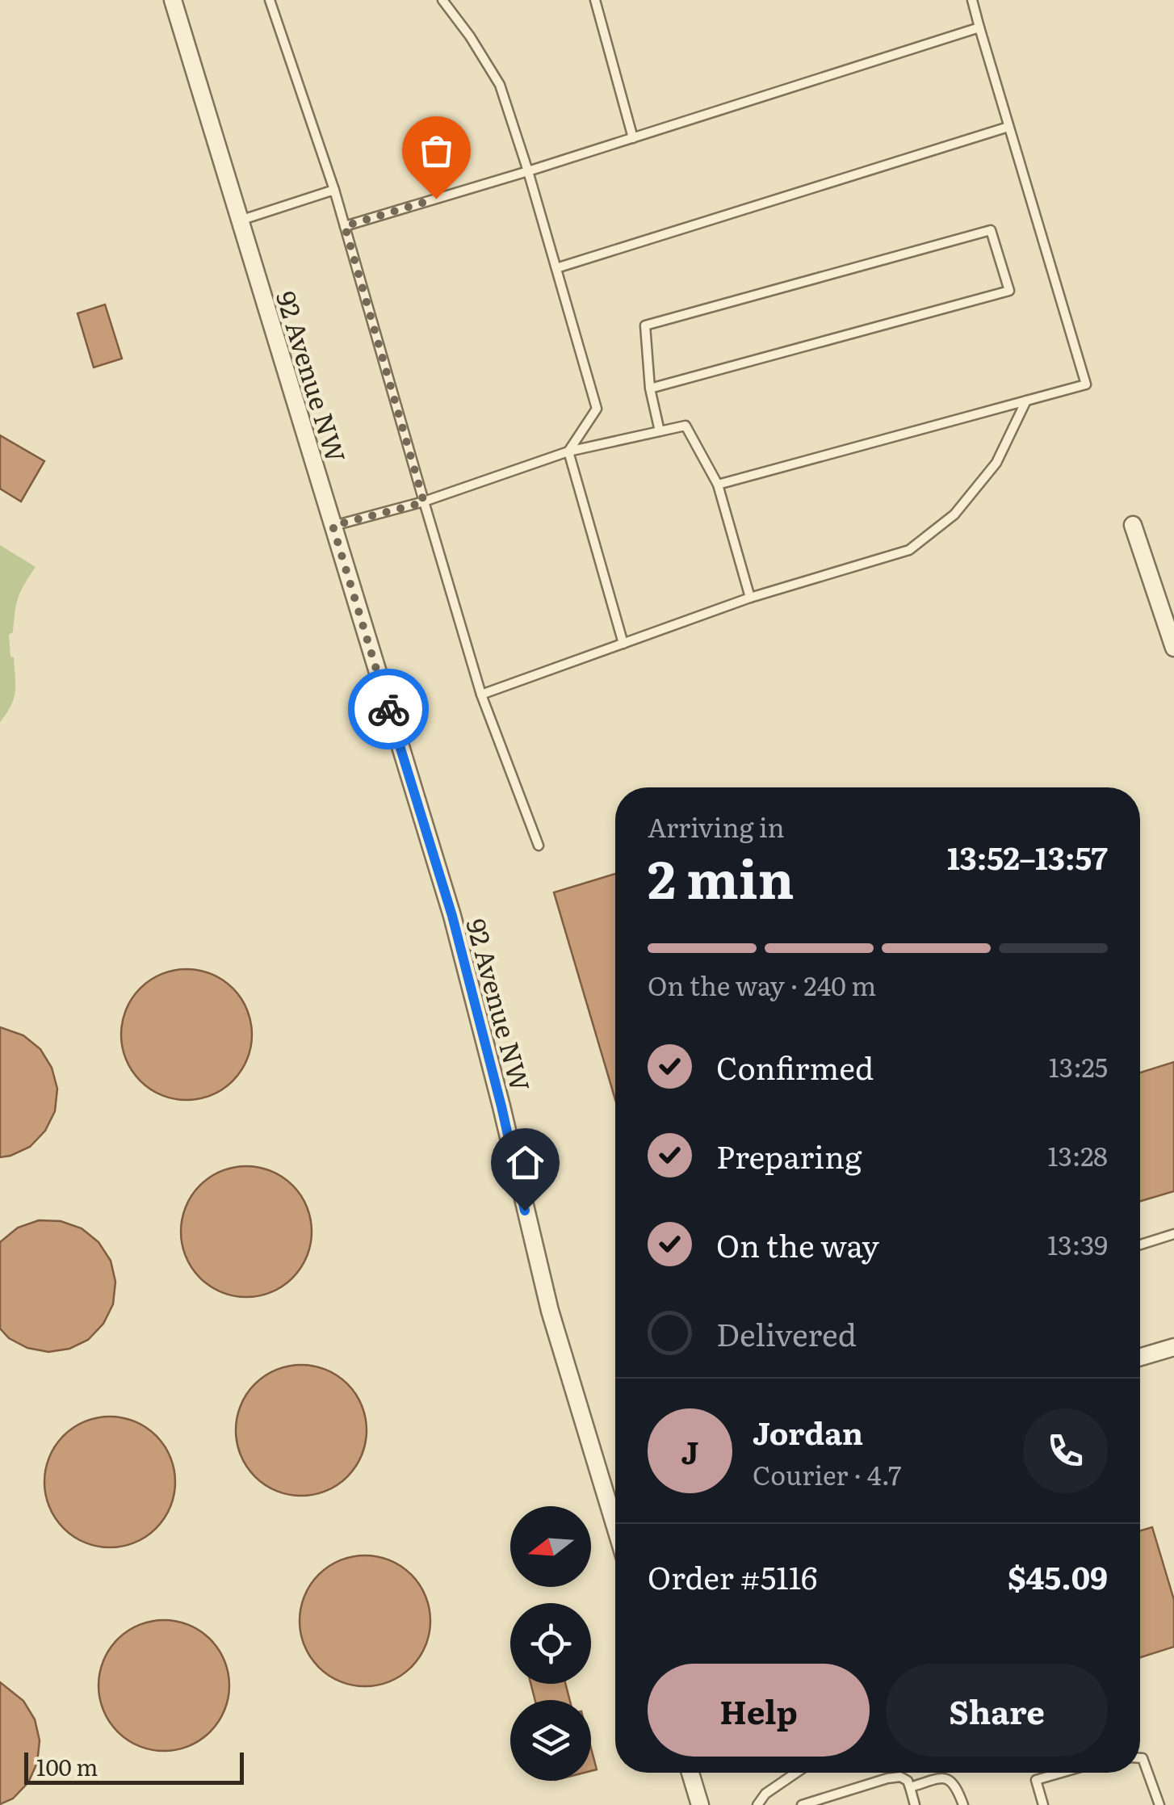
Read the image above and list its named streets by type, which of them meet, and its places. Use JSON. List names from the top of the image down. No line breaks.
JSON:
{"streets":{"street":["92 Avenue NW"]},"scale_bar":"100 m","north":"left","page":{"heading":["2 min","Arriving in","13:52–13:57"],"panel":["Jordan","Courier · 4.7","Order #5116","$45.09"],"bar":"On the way · 240 m","list":[["Confirmed","13:25"],["Preparing","13:28"],["On the way","13:39"],"Delivered"],"round":"J","buttons":["Help","Share"],"scale":"100 m"}}
